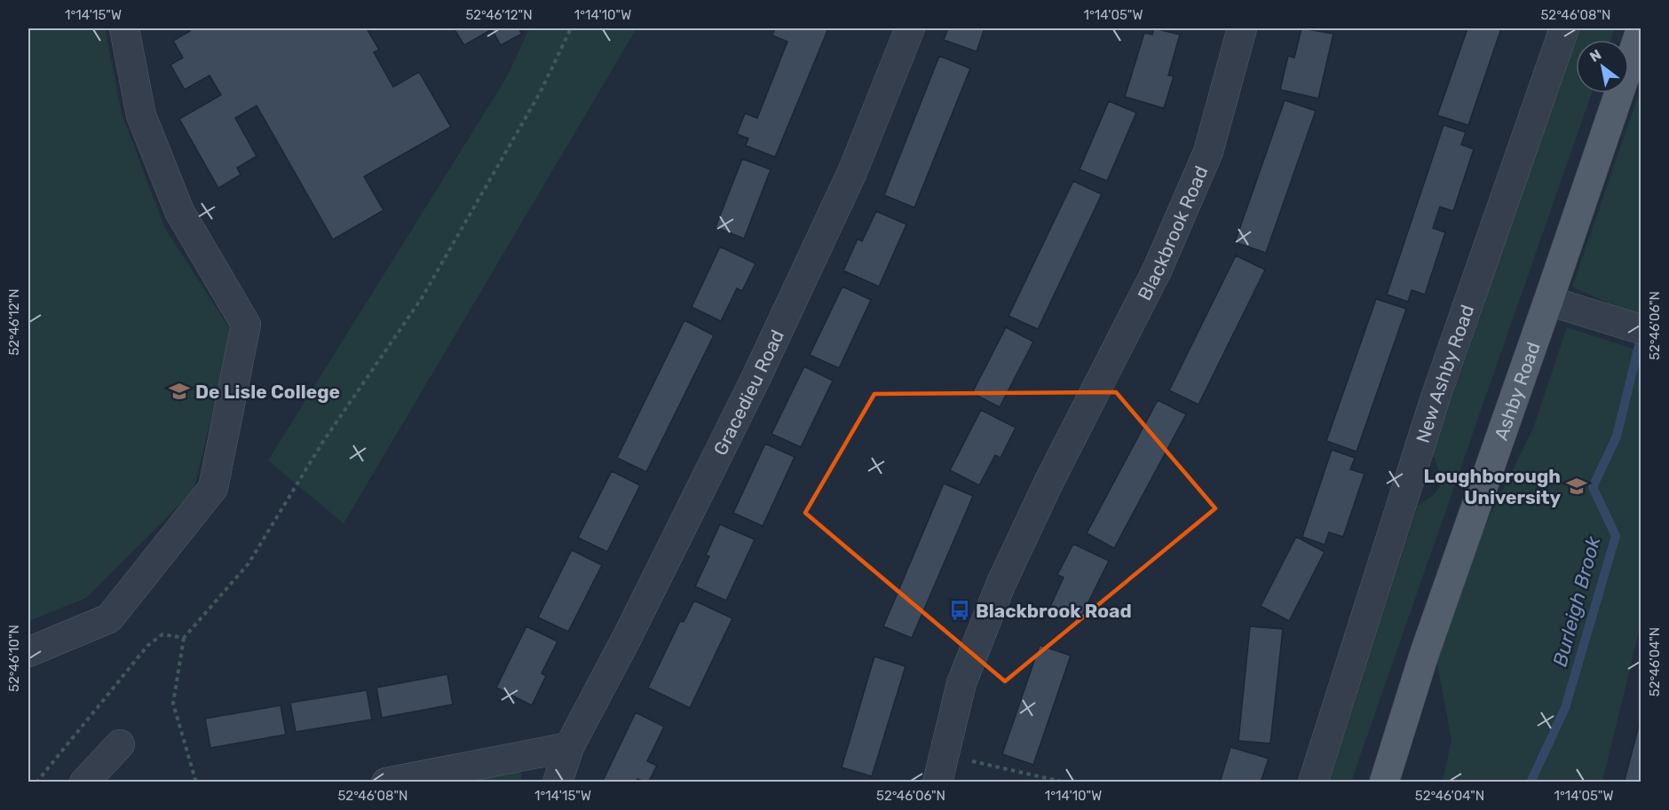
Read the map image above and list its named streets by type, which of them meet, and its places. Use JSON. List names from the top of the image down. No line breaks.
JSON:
{"streets":{"main road":["Ashby Road"],"street":["Blackbrook Road","New Ashby Road","Gracedieu Road"]},"water":["Burleigh Brook"],"places":{"school or university":["De Lisle College","Loughborough University"],"bus stop":["Blackbrook Road"]},"north":"top left","coordinates":["1°14'15\"W","52°46'12\"N","1°14'10\"W","1°14'05\"W","52°46'08\"N","52°46'06\"N","52°46'10\"N","52°46'04\"N"]}
